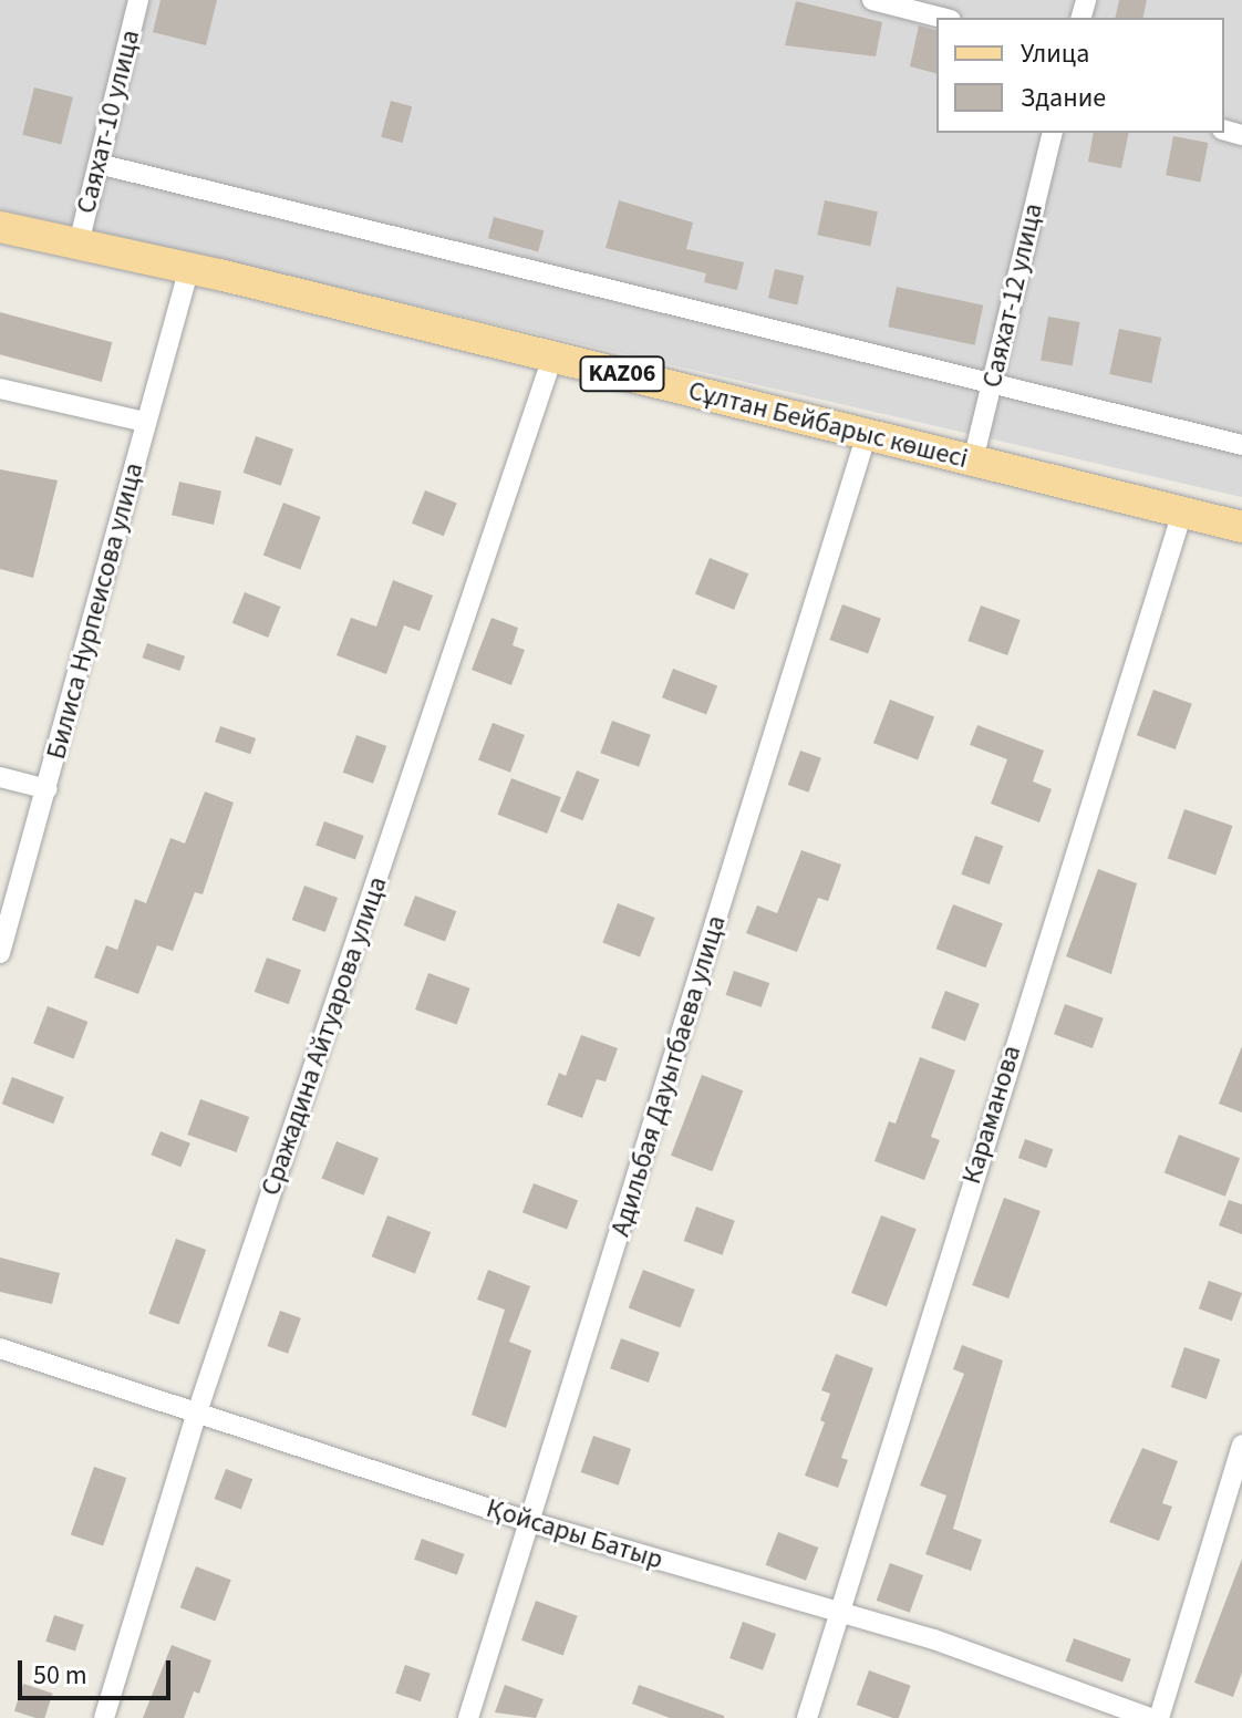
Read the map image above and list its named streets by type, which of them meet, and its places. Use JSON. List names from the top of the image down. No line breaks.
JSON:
{"streets":{"main road":["KAZ06","Сұлтан Бейбарыс көшесі"],"street":["Саяхат-10 улица","Саяхат-12 улица","Билиса Нурпеисова улица","Сражадина Айтуарова улица","Адильбая Дауытбаева улица","Караманова","Қойсары Батыр"]},"crossings":[["Саяхат-10 улица","Сұлтан Бейбарыс көшесі"],["Саяхат-12 улица","Сұлтан Бейбарыс көшесі"],["Сұлтан Бейбарыс көшесі","Билиса Нурпеисова улица"],["Сұлтан Бейбарыс көшесі","Сражадина Айтуарова улица"],["Сұлтан Бейбарыс көшесі","Адильбая Дауытбаева улица"],["Сұлтан Бейбарыс көшесі","Караманова"],["Сражадина Айтуарова улица","Қойсары Батыр"],["Адильбая Дауытбаева улица","Қойсары Батыр"],["Караманова","Қойсары Батыр"]],"legend":["Улица","Здание"],"scale_bar":"50 m"}
